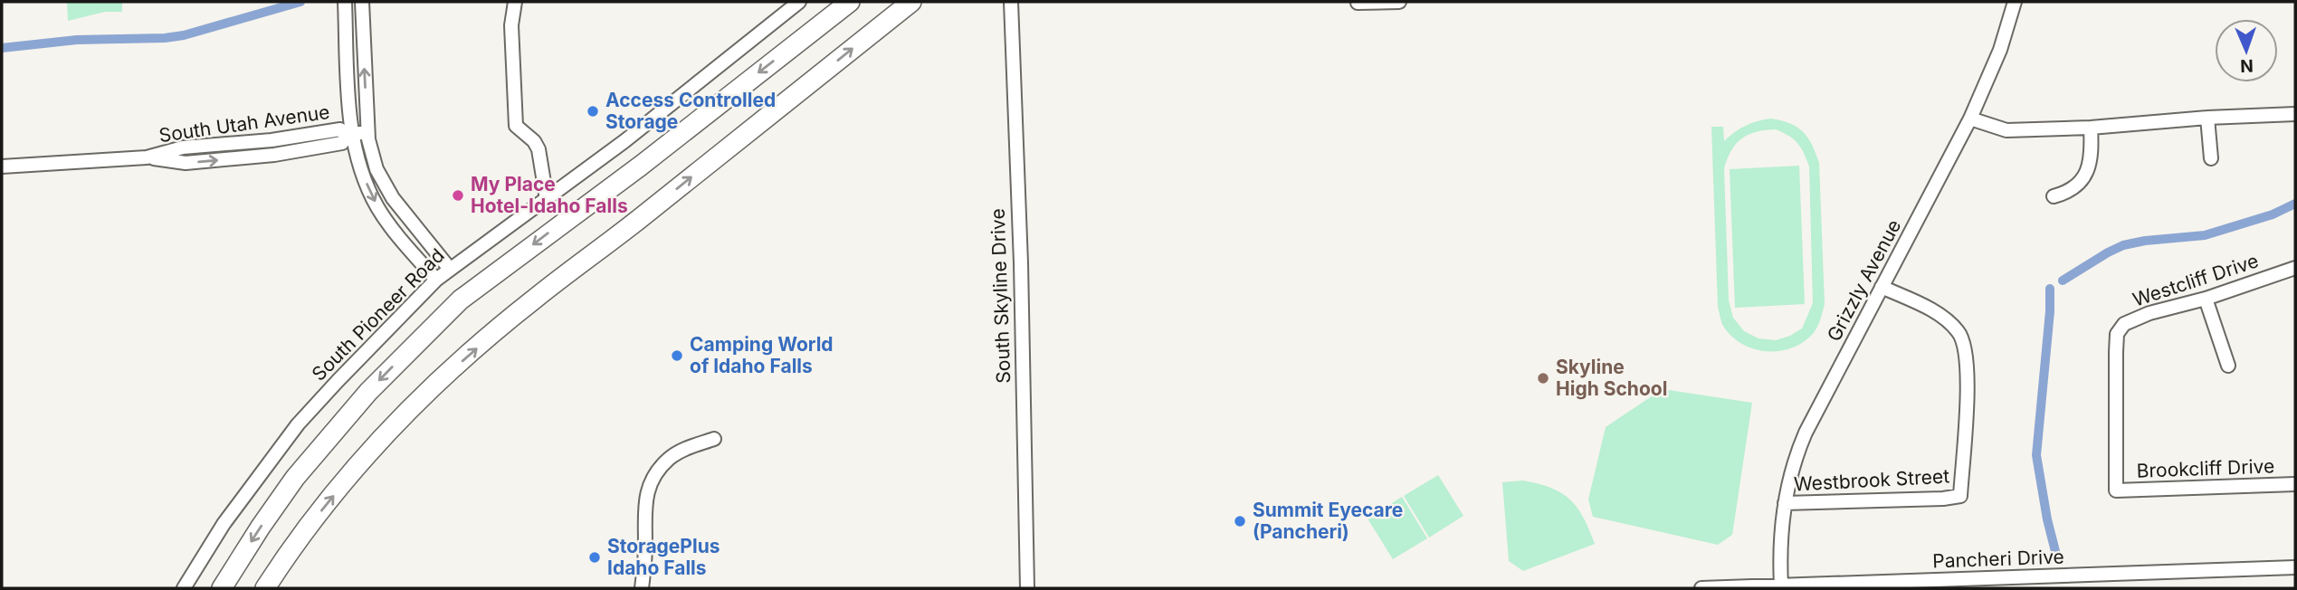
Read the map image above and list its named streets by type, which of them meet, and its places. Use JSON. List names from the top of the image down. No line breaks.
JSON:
{"streets":{"street":["South Utah Avenue","Grizzly Avenue","Westcliff Drive","South Skyline Drive","South Pioneer Road","Brookcliff Drive","Westbrook Street","Pancheri Drive"]},"crossings":[["Grizzly Avenue","Westbrook Street"],["Grizzly Avenue","Pancheri Drive"],["Westcliff Drive","Brookcliff Drive"]],"places":["Access Controlled Storage","My Place Hotel-Idaho Falls","Camping World of Idaho Falls","Skyline High School","Summit Eyecare (Pancheri)","StoragePlus Idaho Falls"],"north":"bottom"}
